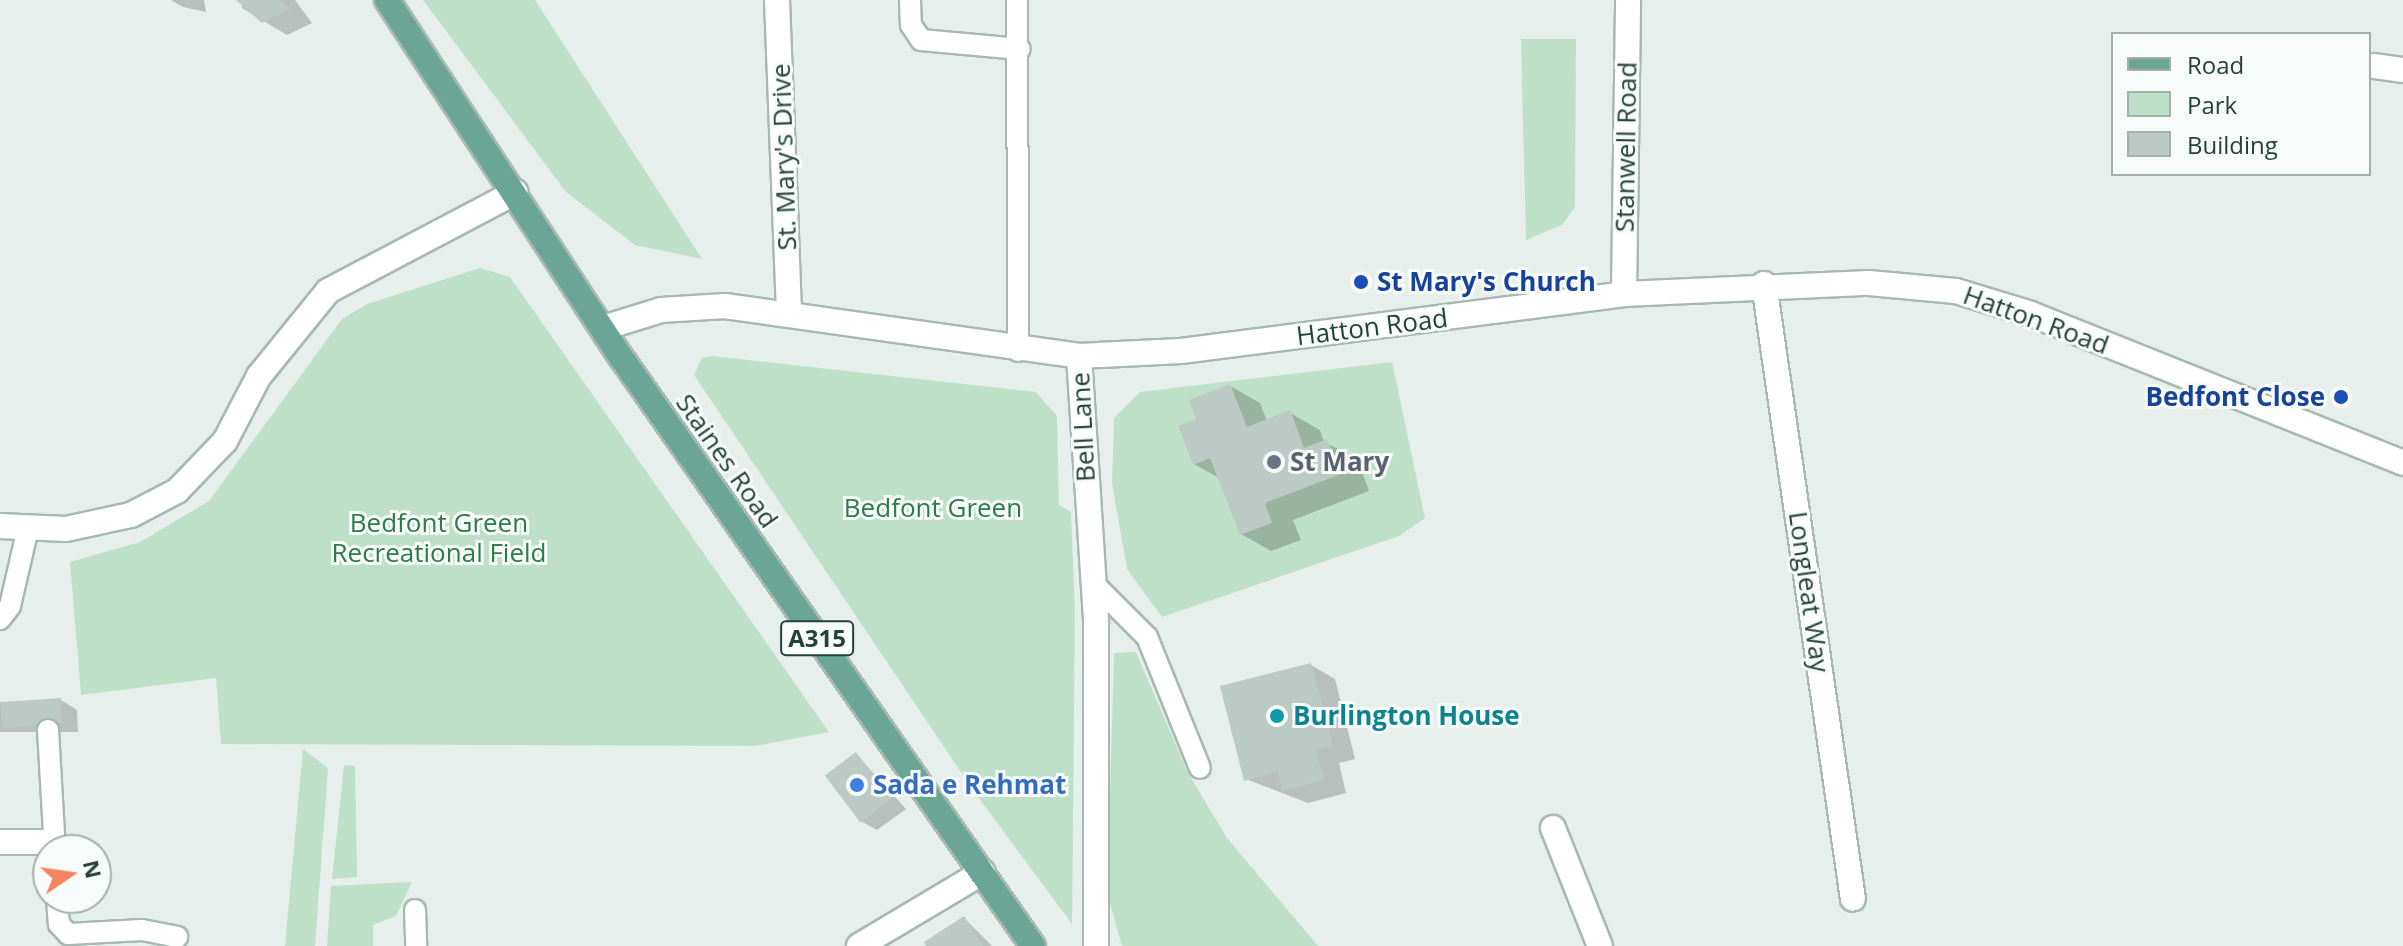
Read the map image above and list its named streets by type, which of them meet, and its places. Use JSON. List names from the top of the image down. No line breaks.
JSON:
{"streets":{"main road":["Staines Road","A315"],"street":["Stanwell Road","St. Mary's Drive","Hatton Road","Bell Lane","Longleat Way"]},"crossings":[["Stanwell Road","Hatton Road"],["St. Mary's Drive","Hatton Road"],["Hatton Road","Bell Lane"],["Hatton Road","Staines Road"],["Hatton Road","Longleat Way"]],"parks":["Bedfont Green","Bedfont Green Recreational Field"],"places":["St Mary's Church","Bedfont Close","St Mary","Burlington House","Sada e Rehmat"],"legend":["Road","Park","Building"],"north":"right"}
